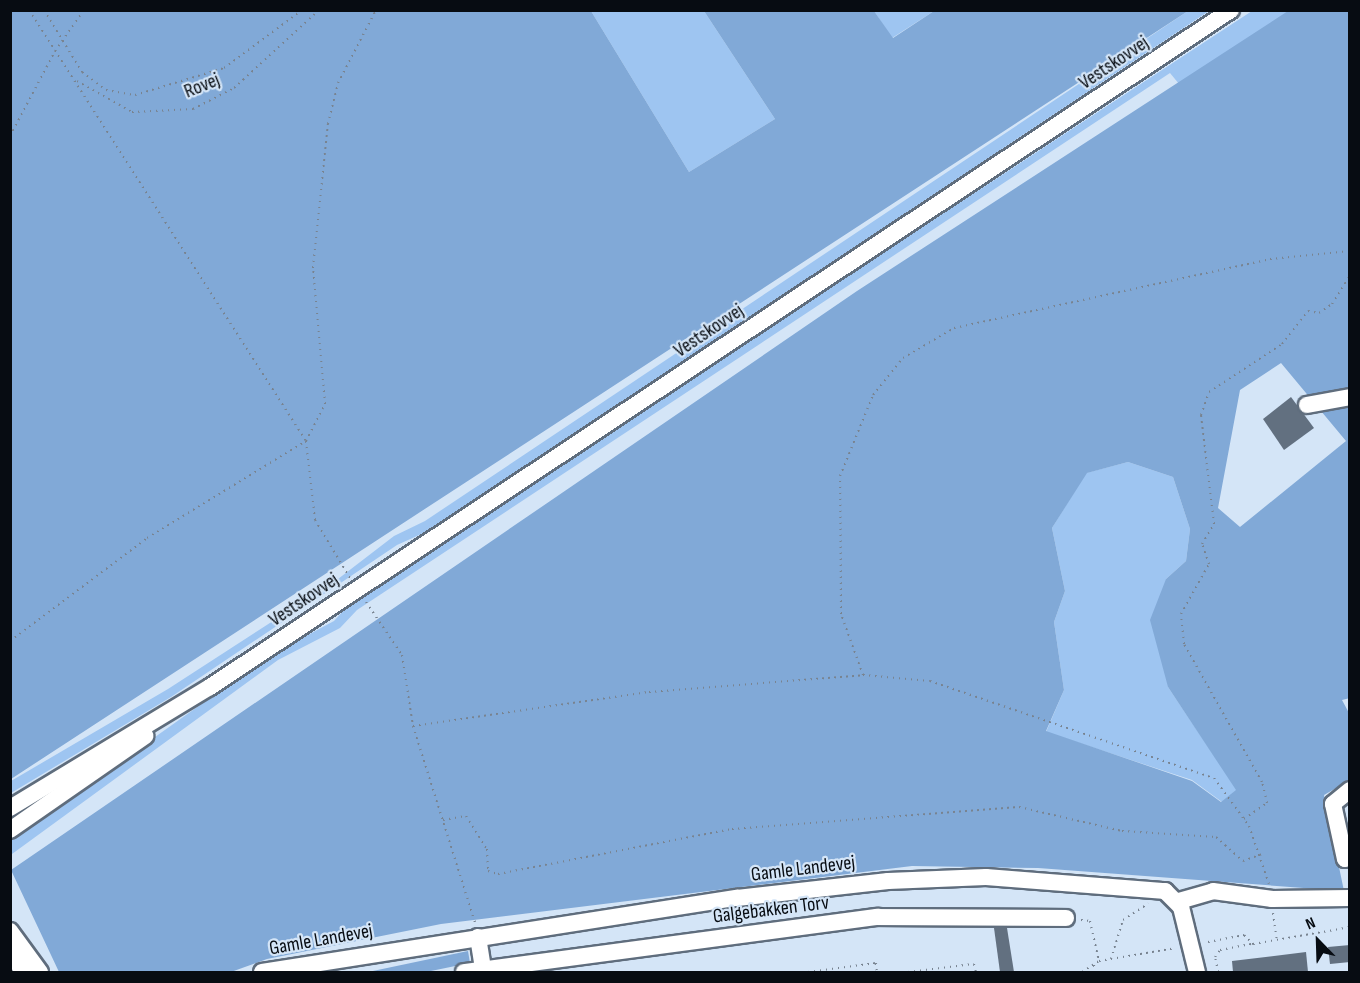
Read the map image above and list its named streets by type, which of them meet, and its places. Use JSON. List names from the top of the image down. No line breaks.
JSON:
{"streets":{"street":["Vestskovvej","Gamle Landevej","Galgebakken Torv"],"path":["Rovej"]},"north":"top left"}
